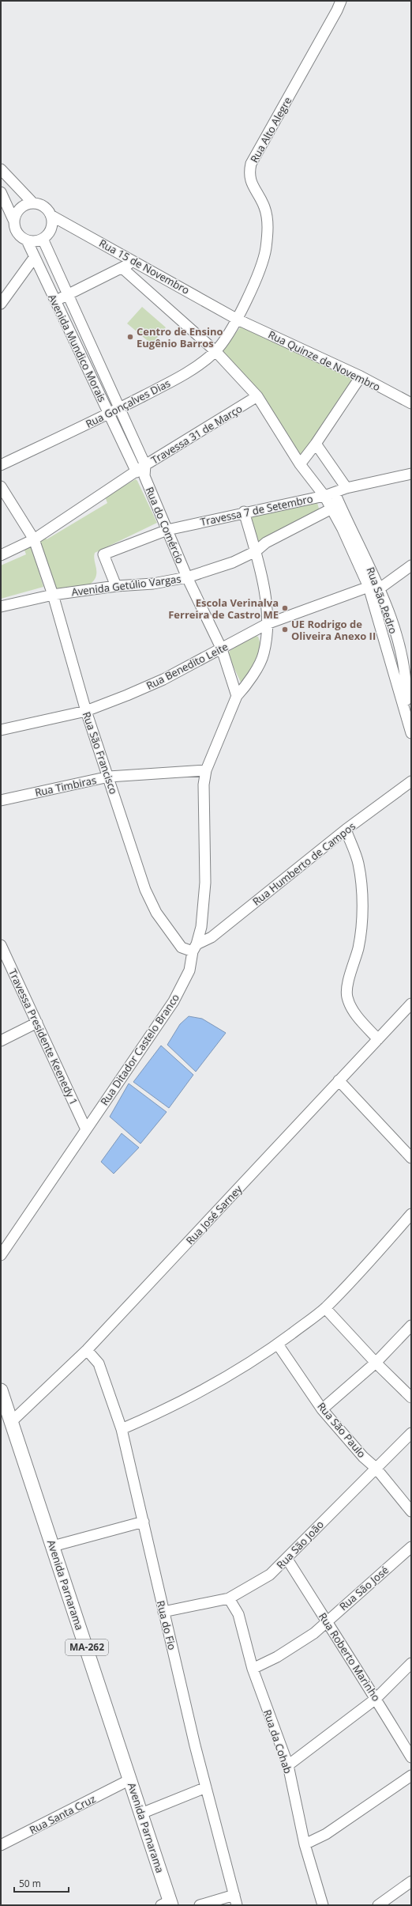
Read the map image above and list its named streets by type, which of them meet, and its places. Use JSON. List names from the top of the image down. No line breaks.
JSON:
{"streets":{"main road":["Avenida Parnarama","MA-262"],"street":["Rua Alto Alegre","Rua 15 de Novembro","Avenida Mundico Morais","Rua Quinze de Novembro","Rua Gonçalves Dias","Travessa 31 de Março","Travessa 7 de Setembro","Rua do Comércio","Avenida Getúlio Vargas","Rua São Pedro","Rua Benedito Leite","Rua São Francisco","Rua Timbiras","Rua Humberto de Campos","Travessa Presidente Keenedy 1","Rua Ditador Castelo Branco","Rua José Sarney","Rua São Paulo","Rua São João","Rua São José","Rua do Fio","Rua Roberto Marinho","Rua da Cohab","Rua Santa Cruz"]},"crossings":[["Rua Alto Alegre","Rua 15 de Novembro"],["Rua Alto Alegre","Rua Quinze de Novembro"],["Rua Alto Alegre","Rua Gonçalves Dias"],["Rua 15 de Novembro","Avenida Mundico Morais"],["Rua 15 de Novembro","Rua Quinze de Novembro"],["Rua 15 de Novembro","Rua Gonçalves Dias"],["Avenida Mundico Morais","Rua Gonçalves Dias"],["Avenida Mundico Morais","Travessa 31 de Março"],["Avenida Mundico Morais","Rua do Comércio"],["Rua Quinze de Novembro","Rua Gonçalves Dias"],["Rua Gonçalves Dias","Rua São Pedro"],["Travessa 31 de Março","Rua do Comércio"],["Travessa 31 de Março","Rua São Pedro"],["Travessa 7 de Setembro","Rua do Comércio"],["Travessa 7 de Setembro","Avenida Getúlio Vargas"],["Travessa 7 de Setembro","Rua São Pedro"],["Travessa 7 de Setembro","Rua Ditador Castelo Branco"],["Rua do Comércio","Avenida Getúlio Vargas"],["Rua do Comércio","Rua Benedito Leite"],["Rua do Comércio","Rua Ditador Castelo Branco"],["Avenida Getúlio Vargas","Rua São Pedro"],["Avenida Getúlio Vargas","Rua São Francisco"],["Avenida Getúlio Vargas","Rua Ditador Castelo Branco"],["Rua São Pedro","Rua Benedito Leite"],["Rua Benedito Leite","Rua São Francisco"],["Rua Benedito Leite","Rua Ditador Castelo Branco"],["Rua São Francisco","Rua Timbiras"],["Rua São Francisco","Rua Humberto de Campos"],["Rua São Francisco","Rua Ditador Castelo Branco"],["Rua Timbiras","Rua Ditador Castelo Branco"],["Rua Humberto de Campos","Rua Ditador Castelo Branco"],["Travessa Presidente Keenedy 1","Rua Ditador Castelo Branco"],["Rua José Sarney","Avenida Parnarama"],["Rua José Sarney","Rua do Fio"],["Rua São Paulo","Rua São João"],["Rua São João","Rua do Fio"],["Rua São João","Rua Roberto Marinho"],["Rua São João","Rua da Cohab"],["Avenida Parnarama","Rua Santa Cruz"],["Rua São José","Rua Roberto Marinho"],["Rua São José","Rua da Cohab"]],"places":["Centro de Ensino Eugênio Barros","Escola Verinalva Ferreira de Castro ME","UE Rodrigo de Oliveira Anexo II"],"scale_bar":"50 m"}
